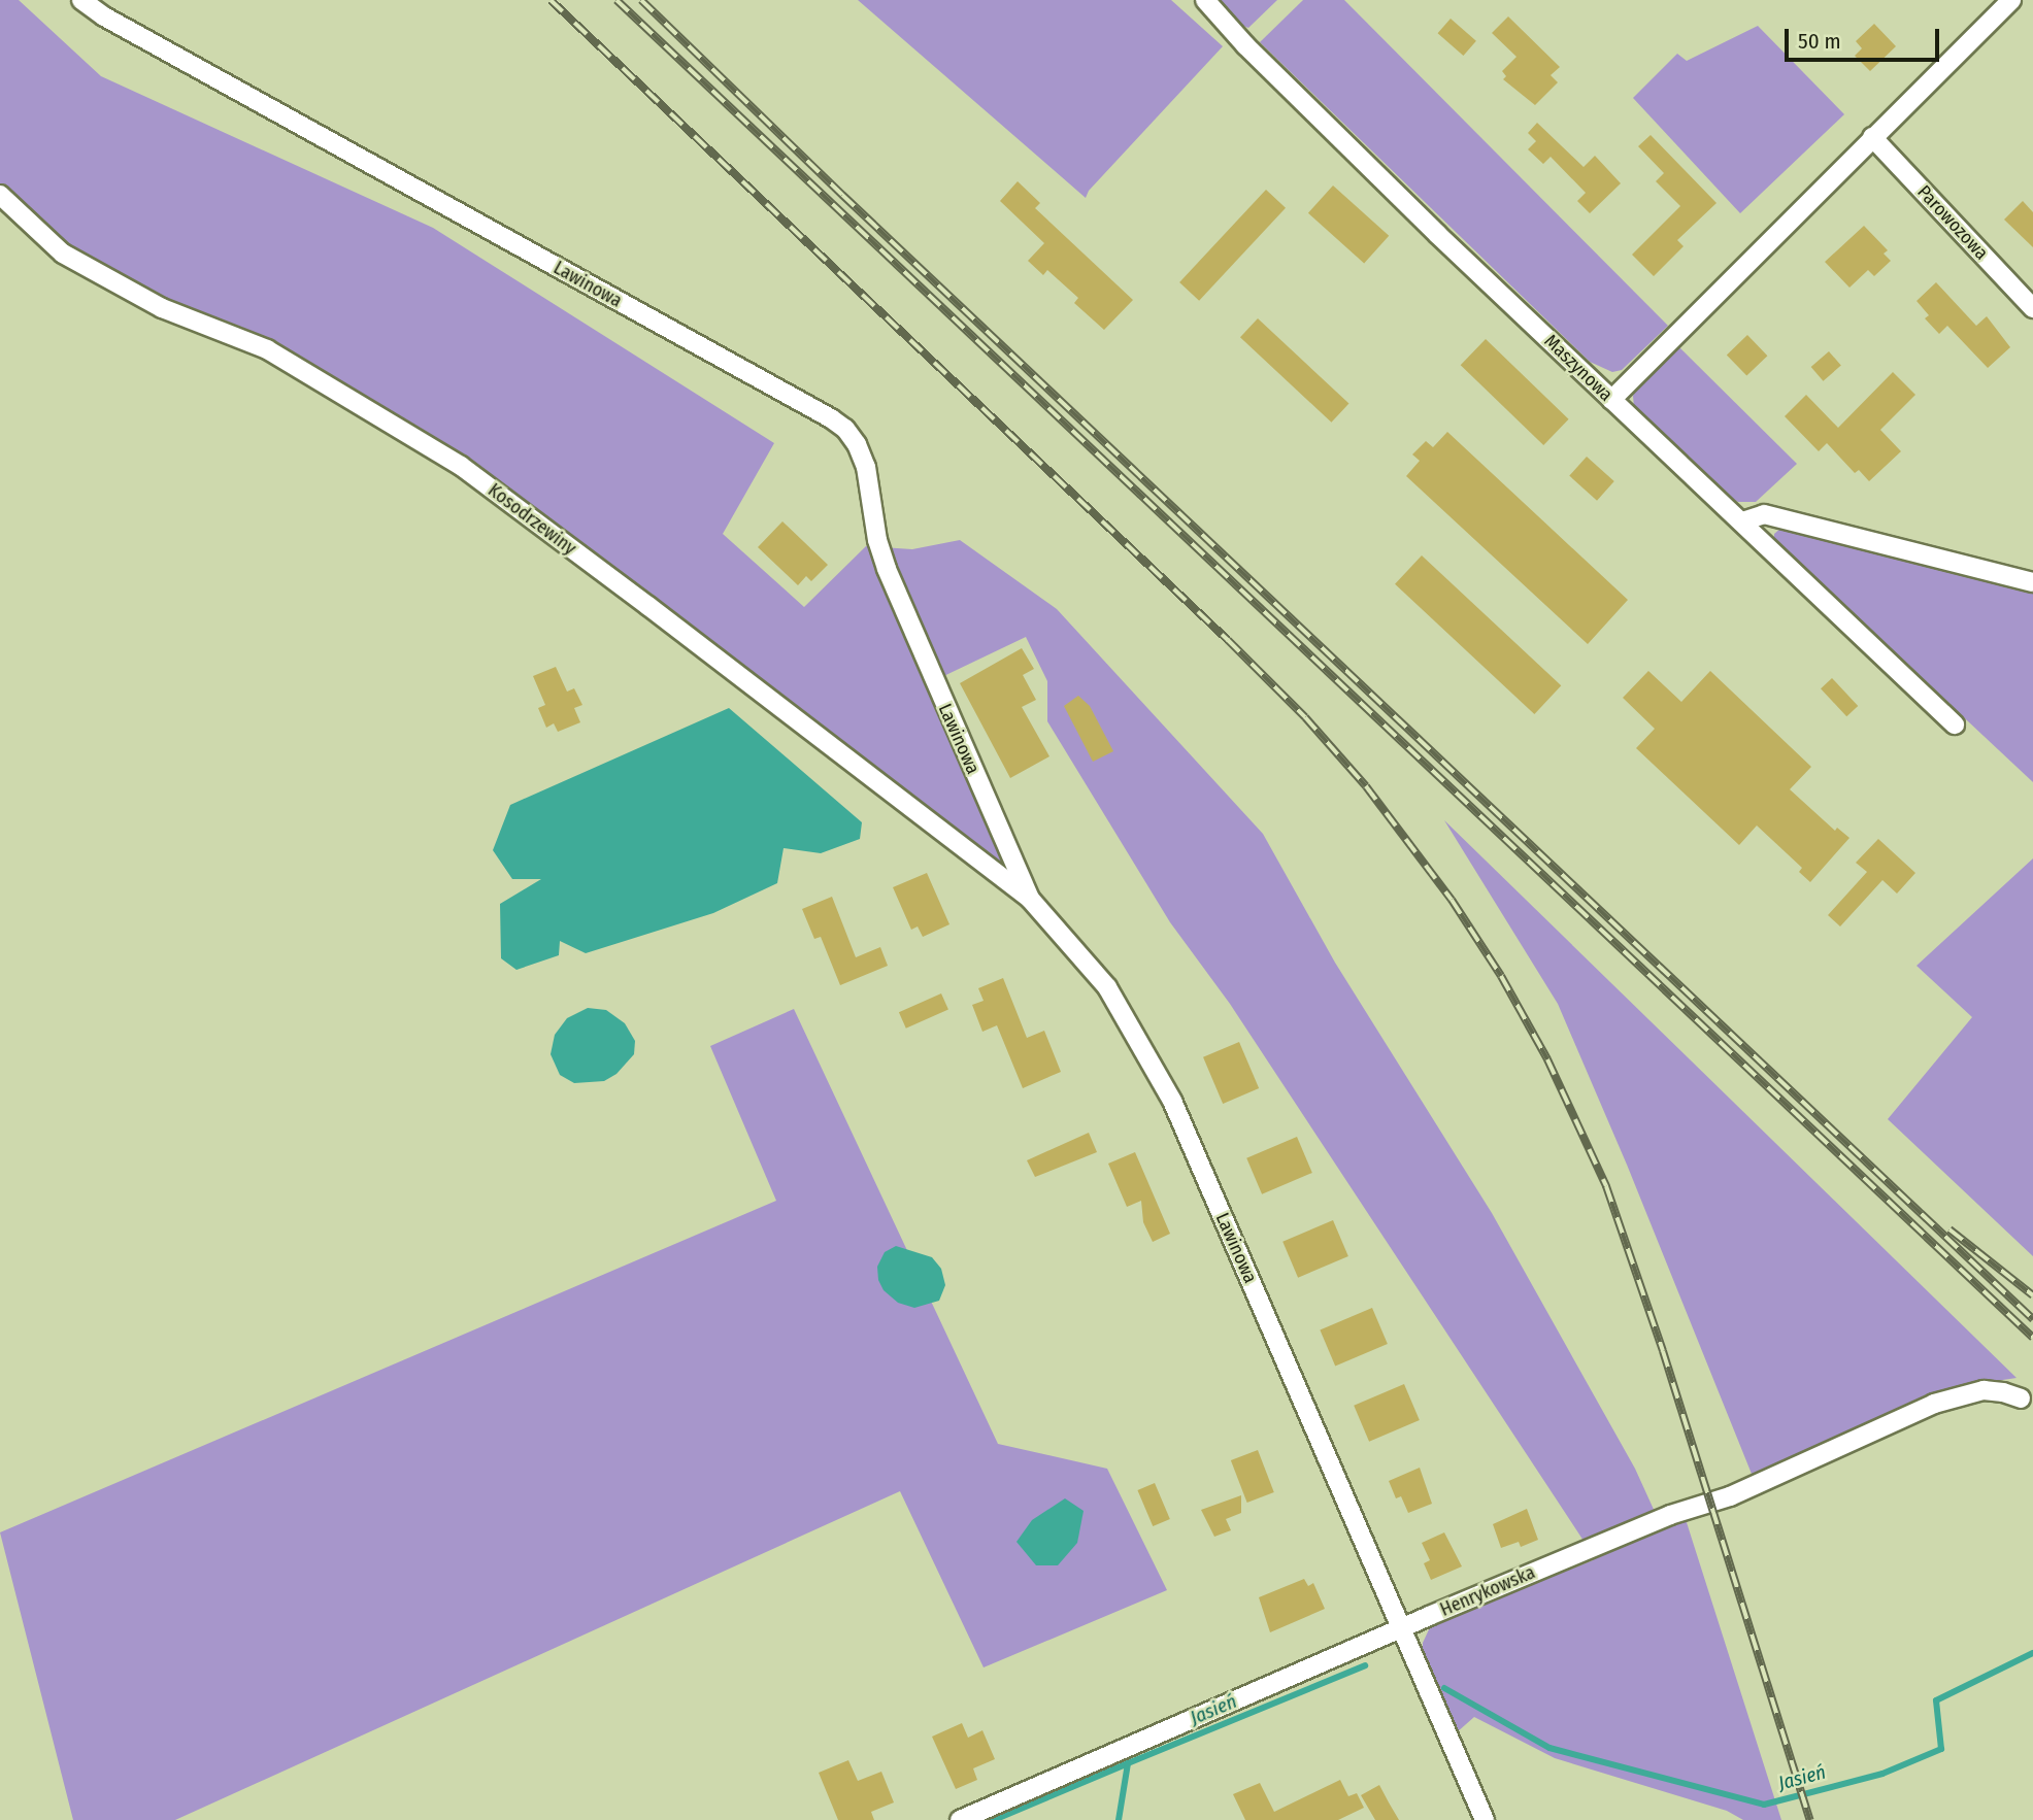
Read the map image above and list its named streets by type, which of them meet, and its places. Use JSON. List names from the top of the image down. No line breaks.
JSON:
{"streets":{"street":["Parowozowa","Lawinowa","Maszynowa","Kosodrzewiny","Henrykowska"]},"crossings":[["Lawinowa","Kosodrzewiny"],["Lawinowa","Henrykowska"]],"water":["Jasień"],"scale_bar":"50 m"}
